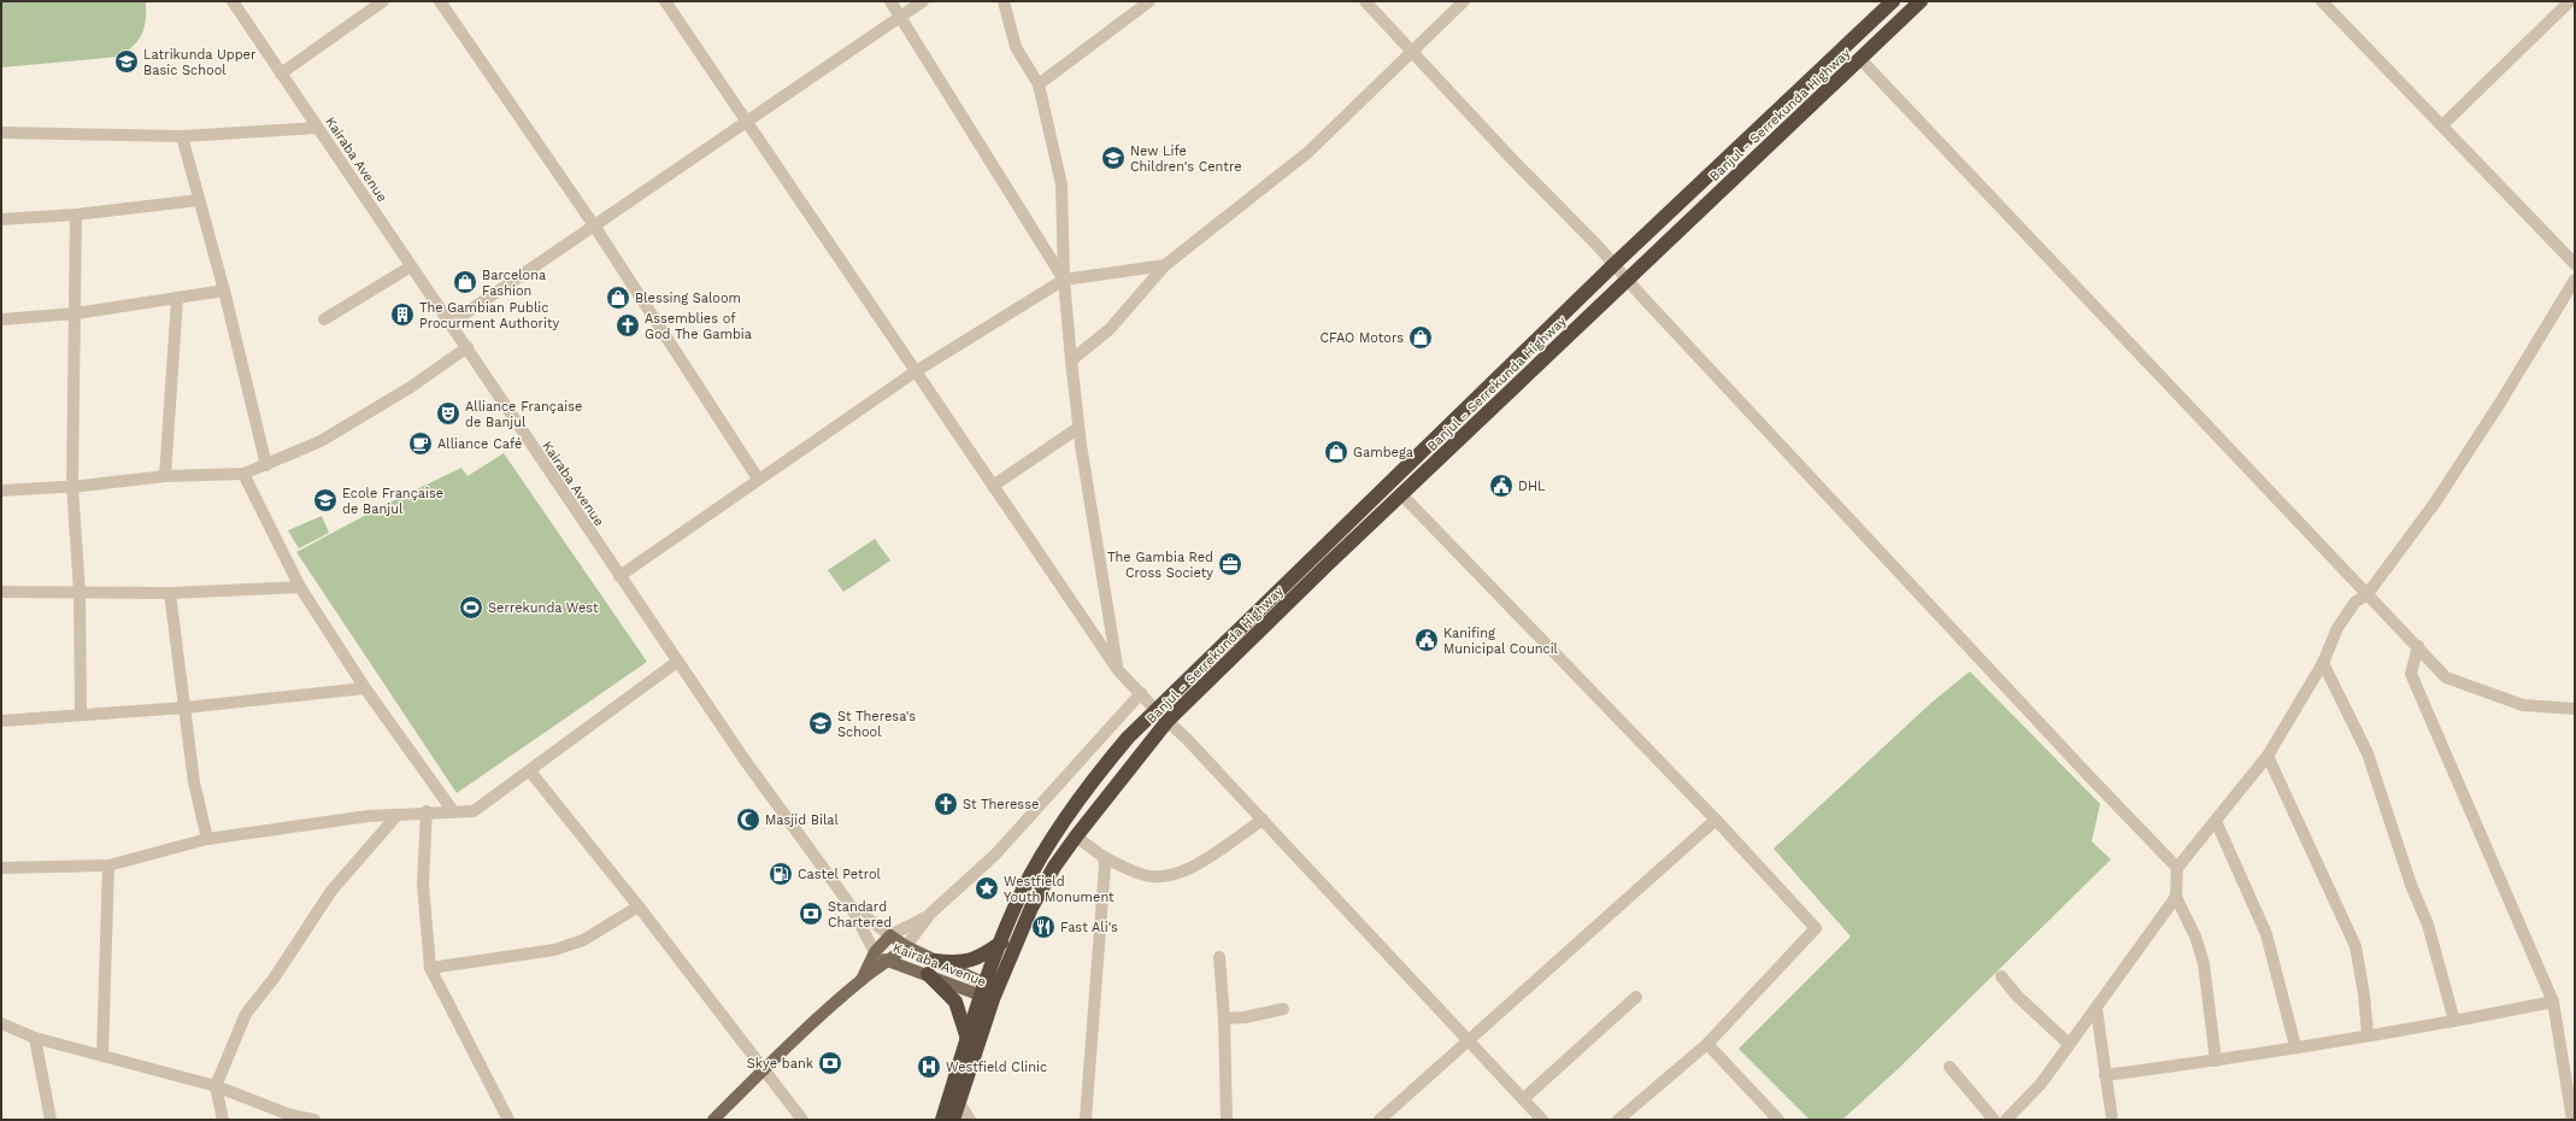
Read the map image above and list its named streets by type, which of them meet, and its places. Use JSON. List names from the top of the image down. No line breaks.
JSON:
{"streets":{"highway":["Banjul - Serrekunda Highway"],"main road":["Kairaba Avenue"]},"crossings":[["Banjul - Serrekunda Highway","Kairaba Avenue"]],"places":{"school or university":["Latrikunda Upper Basic School","New Life Children's Centre","Ecole Française de Banjul","St Theresa's School"],"shop":["Barcelona Fashion","Blessing Saloom","CFAO Motors","Gambega"],"building":["The Gambian Public Procurment Authority"],"church":["Assemblies of God The Gambia","St Theresse"],"theatre":["Alliance Française de Banjul"],"cafe":["Alliance Café"],"public building":["DHL","Kanifing Municipal Council"],"office":["The Gambia Red Cross Society"],"sports":["Serrekunda West"],"mosque":["Masjid Bilal"],"fuel station":["Castel Petrol"],"place":["Westfield Youth Monument"],"bank":["Standard Chartered","Skye bank"],"restaurant":["Fast Ali's"],"hospital":["Westfield Clinic"]}}
